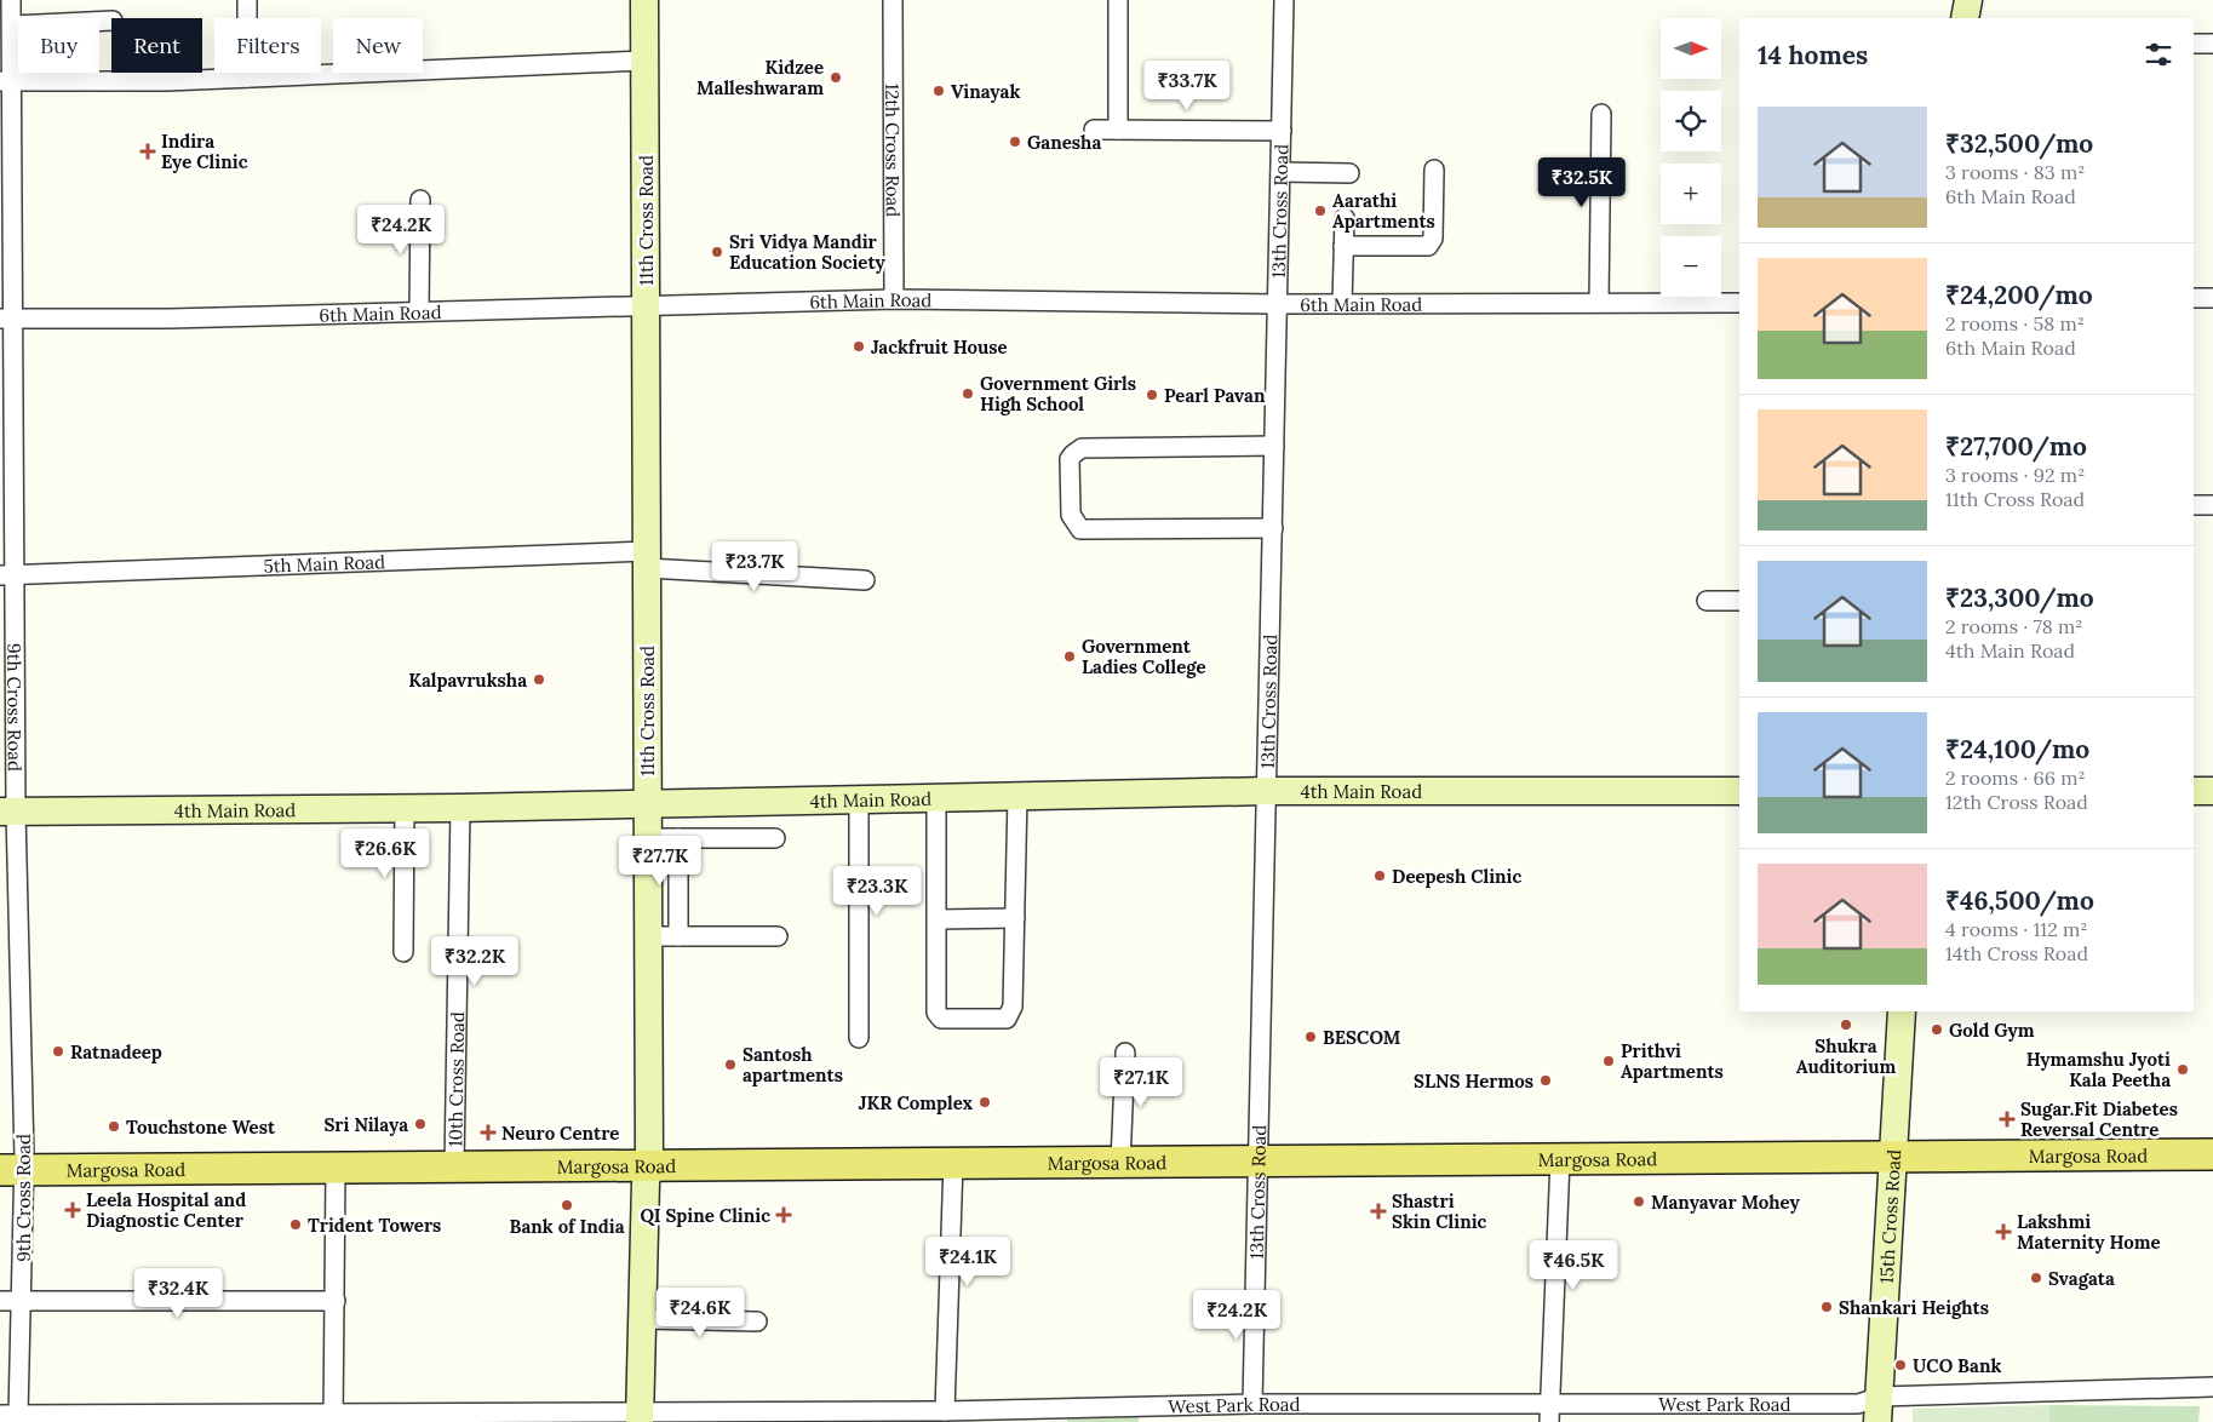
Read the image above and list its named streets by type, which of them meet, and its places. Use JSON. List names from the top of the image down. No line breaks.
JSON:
{"streets":{"main road":["Margosa Road"],"street":["12th Cross Road","13th Cross Road","11th Cross Road","6th Main Road","5th Main Road","9th Cross Road","4th Main Road","10th Cross Road","15th Cross Road","West Park Road"]},"crossings":[["12th Cross Road","6th Main Road"],["13th Cross Road","6th Main Road"],["13th Cross Road","4th Main Road"],["13th Cross Road","Margosa Road"],["13th Cross Road","West Park Road"],["11th Cross Road","6th Main Road"],["11th Cross Road","5th Main Road"],["11th Cross Road","4th Main Road"],["11th Cross Road","Margosa Road"],["11th Cross Road","West Park Road"],["6th Main Road","9th Cross Road"],["5th Main Road","9th Cross Road"],["9th Cross Road","4th Main Road"],["9th Cross Road","Margosa Road"],["9th Cross Road","West Park Road"],["4th Main Road","10th Cross Road"],["10th Cross Road","Margosa Road"],["Margosa Road","15th Cross Road"],["15th Cross Road","West Park Road"]],"places":{"other":["Kidzee Malleshwaram","Vinayak","Ganesha","Aarathi Apartments","Sri Vidya Mandir Education Society","Jackfruit House","Government Girls High School","Pearl Pavan","Government Ladies College","Kalpavruksha","Deepesh Clinic","Shukra Auditorium","Gold Gym","BESCOM","Ratnadeep","Prithvi Apartments","Santosh apartments","Hymamshu Jyoti Kala Peetha","SLNS Hermos","JKR Complex","Sri Nilaya","Touchstone West","Manyavar Mohey","Bank of India","Trident Towers","Svagata","Shankari Heights","UCO Bank"],"health":["Indira Eye Clinic","Sugar.Fit Diabetes Reversal Centre","Neuro Centre","Leela Hospital and Diagnostic Center","Shastri Skin Clinic","QI Spine Clinic","Lakshmi Maternity Home"]},"north":"right","page":{"map_buttons":["+","−"],"chip":["Buy","Rent","Filters","New"],"heading":"14 homes","price":["₹33.7K","₹32.5K","₹24.2K","₹23.7K","₹26.6K","₹27.7K","₹23.3K","₹32.2K","₹27.1K","₹24.1K","₹46.5K","₹32.4K","₹24.6K","₹24.2K"],"list":[{"name":"₹32,500/mo","note":"3 rooms · 83 m² · 6th Main Road"},{"name":"₹24,200/mo","note":"2 rooms · 58 m² · 6th Main Road"},{"name":"₹27,700/mo","note":"3 rooms · 92 m² · 11th Cross Road"},{"name":"₹23,300/mo","note":"2 rooms · 78 m² · 4th Main Road"},{"name":"₹24,100/mo","note":"2 rooms · 66 m² · 12th Cross Road"},{"name":"₹46,500/mo","note":"4 rooms · 112 m² · 14th Cross Road"}]}}
